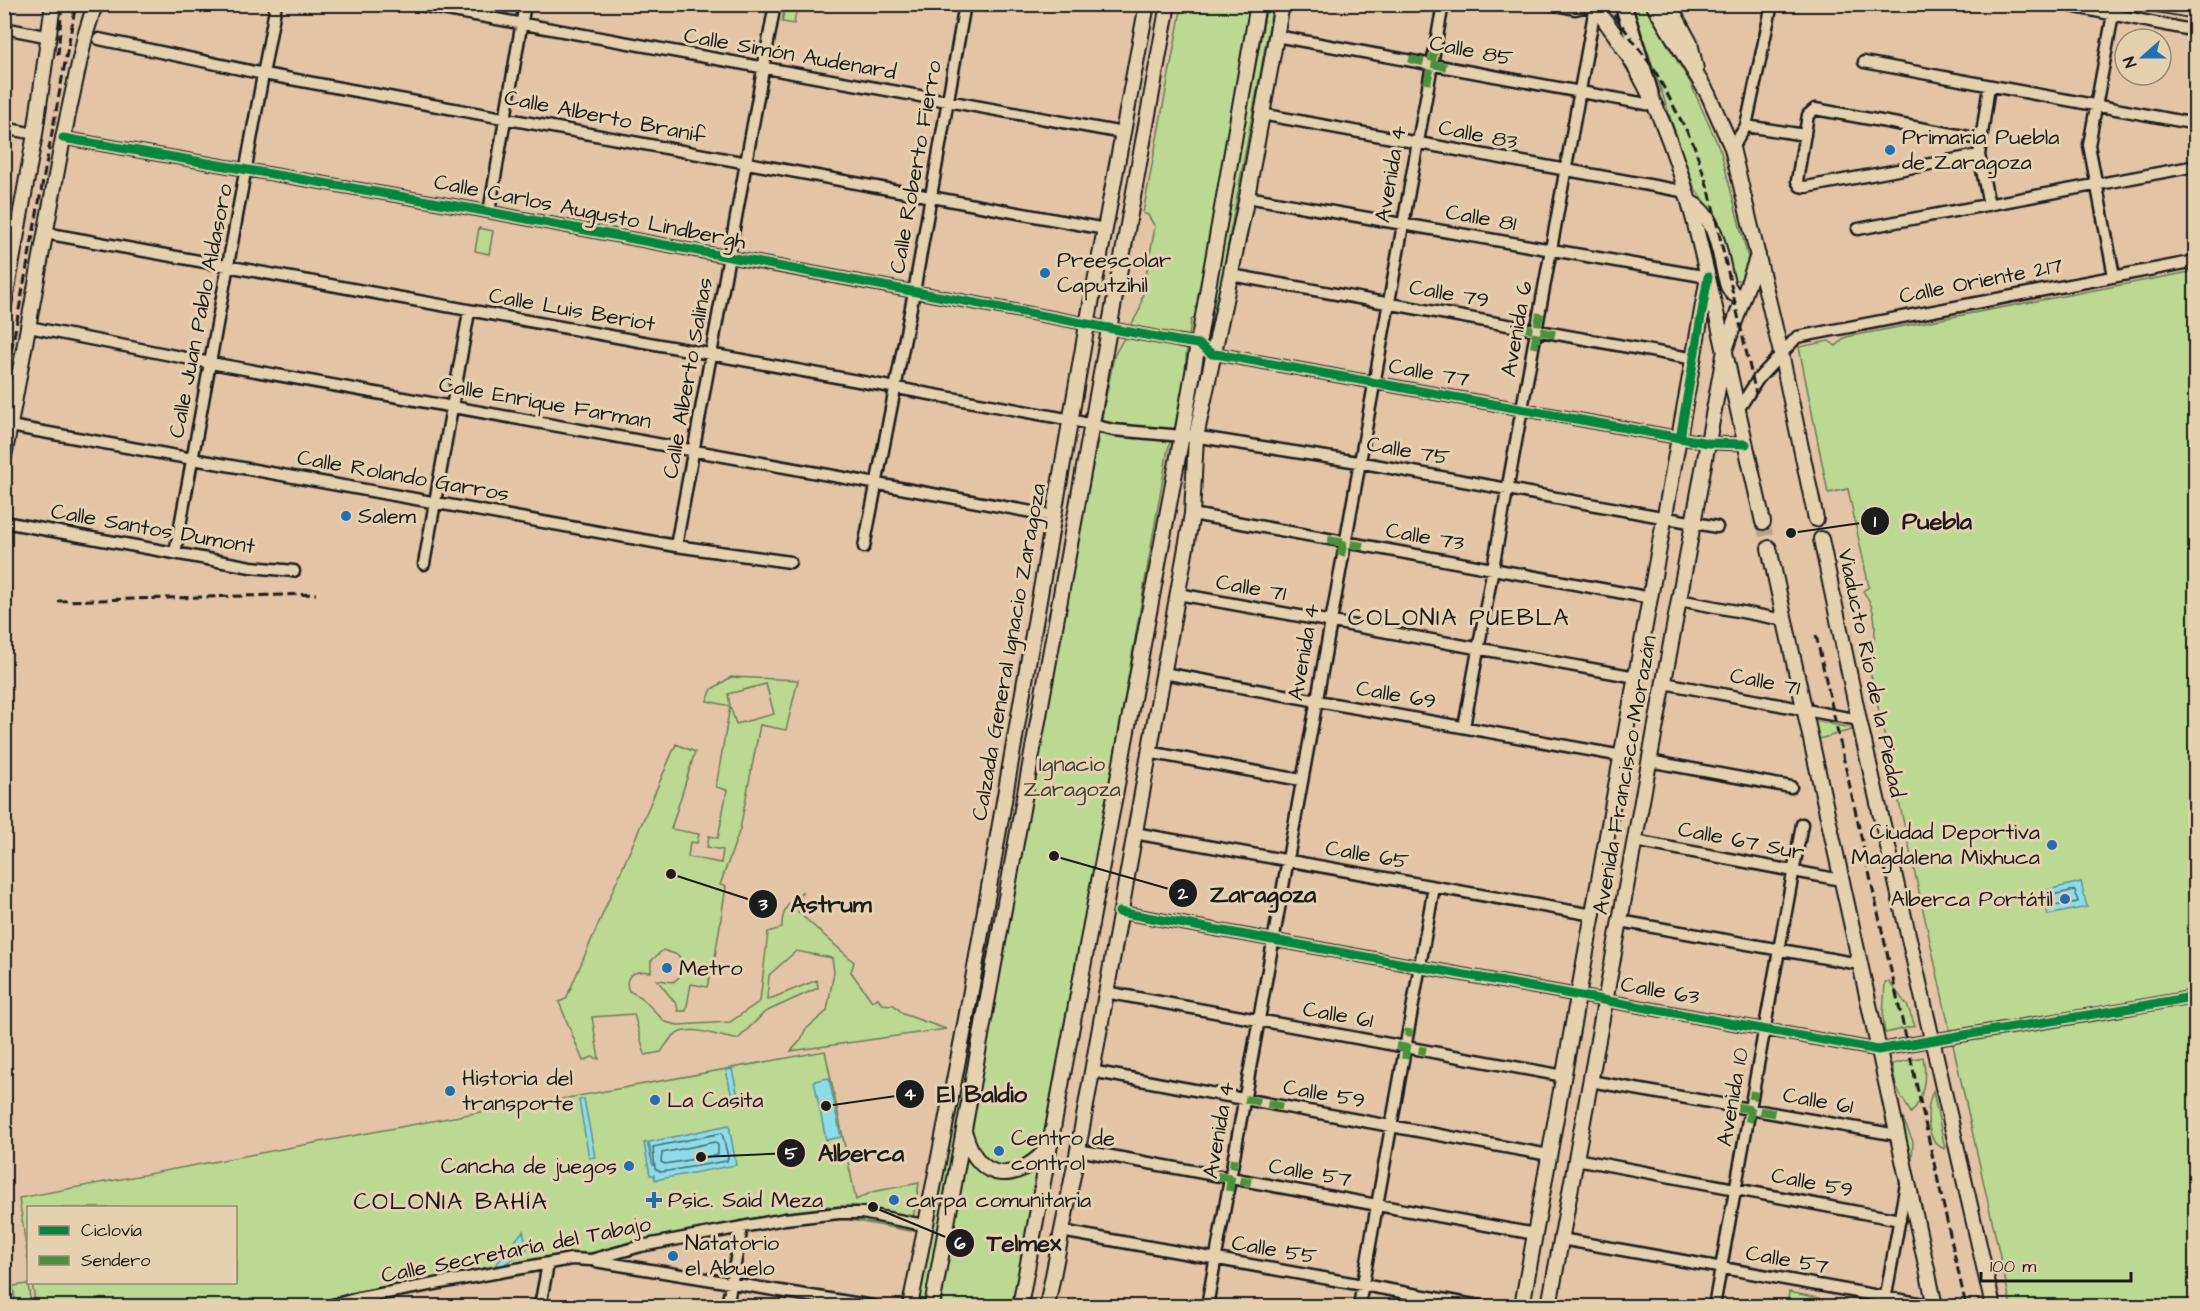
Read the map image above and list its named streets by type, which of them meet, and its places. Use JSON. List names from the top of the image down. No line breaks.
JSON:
{"streets":{"main road":["Calzada General Ignacio Zaragoza","Viaducto Río de la Piedad","Avenida Francisco Morazán"],"street":["Calle 85","Calle Simón Audenard","Calle Alberto Branif","Calle 83","Calle Roberto Fierro","Avenida 4","Calle Carlos Augusto Lindbergh","Calle 81","Calle Oriente 217","Calle 79","Calle Luis Beriot","Calle Juan Pablo Aldasoro","Avenida 6","Calle 77","Calle Alberto Salinas","Calle Enrique Farman","Calle 75","Calle Rolando Garros","Calle Santos Dumont","Calle 73","Calle 71","Calle 69","Calle 67 Sur","Calle 65","Calle 63","Calle 61","Calle 59","Avenida 10","Calle 57","Calle Secretaría del Tabajo","Calle 55"]},"crossings":[["Calle 85","Avenida 4"],["Calle 85","Avenida 6"],["Calle Simón Audenard","Calle Roberto Fierro"],["Calle Simón Audenard","Calle Alberto Salinas"],["Calle Simón Audenard","Calzada General Ignacio Zaragoza"],["Calle Alberto Branif","Calle Roberto Fierro"],["Calle Alberto Branif","Calle Juan Pablo Aldasoro"],["Calle Alberto Branif","Calle Alberto Salinas"],["Calle Alberto Branif","Calzada General Ignacio Zaragoza"],["Calle 83","Avenida 4"],["Calle 83","Avenida 6"],["Calle Roberto Fierro","Calle Carlos Augusto Lindbergh"],["Calle Roberto Fierro","Calle Luis Beriot"],["Calle Roberto Fierro","Calle Enrique Farman"],["Avenida 4","Calle 81"],["Avenida 4","Calle 79"],["Avenida 4","Calle 77"],["Avenida 4","Calle 75"],["Avenida 4","Calle 73"],["Avenida 4","Calle 71"],["Avenida 4","Calle 69"],["Avenida 4","Calle 65"],["Avenida 4","Calle 63"],["Avenida 4","Calle 61"],["Avenida 4","Calle 59"],["Avenida 4","Calle 57"],["Avenida 4","Calle 55"],["Calle Carlos Augusto Lindbergh","Calle Juan Pablo Aldasoro"],["Calle Carlos Augusto Lindbergh","Calle 77"],["Calle Carlos Augusto Lindbergh","Calle Alberto Salinas"],["Calle Carlos Augusto Lindbergh","Calzada General Ignacio Zaragoza"],["Calle 81","Avenida 6"],["Calle 81","Avenida Francisco Morazán"],["Calle 79","Avenida 6"],["Calle 79","Avenida Francisco Morazán"],["Calle Luis Beriot","Calle Juan Pablo Aldasoro"],["Calle Luis Beriot","Calle Alberto Salinas"],["Calle Luis Beriot","Calle 75"],["Calle Luis Beriot","Calzada General Ignacio Zaragoza"],["Calle Juan Pablo Aldasoro","Calle Enrique Farman"],["Calle Juan Pablo Aldasoro","Calle Rolando Garros"],["Calle Juan Pablo Aldasoro","Calle Santos Dumont"],["Avenida 6","Calle 77"],["Avenida 6","Calle 75"],["Avenida 6","Calle 73"],["Avenida 6","Calle 71"],["Avenida 6","Calle 69"],["Calle 77","Calzada General Ignacio Zaragoza"],["Calle 77","Avenida Francisco Morazán"],["Calle Alberto Salinas","Calle Enrique Farman"],["Calle Alberto Salinas","Calle Rolando Garros"],["Calle Enrique Farman","Calzada General Ignacio Zaragoza"],["Calle 75","Calzada General Ignacio Zaragoza"],["Calle 75","Avenida Francisco Morazán"],["Calle 73","Avenida Francisco Morazán"],["Calle 71","Viaducto Río de la Piedad"],["Calle 71","Avenida Francisco Morazán"],["Calzada General Ignacio Zaragoza","Calle Secretaría del Tabajo"],["Viaducto Río de la Piedad","Calle 63"],["Calle 69","Avenida Francisco Morazán"],["Avenida Francisco Morazán","Calle 67 Sur"],["Avenida Francisco Morazán","Calle 65"],["Avenida Francisco Morazán","Calle 63"],["Avenida Francisco Morazán","Calle 61"],["Avenida Francisco Morazán","Calle 59"],["Avenida Francisco Morazán","Calle 57"],["Calle 67 Sur","Avenida 10"],["Calle 63","Avenida 10"],["Calle 61","Avenida 10"],["Calle 59","Avenida 10"],["Avenida 10","Calle 57"]],"districts":["COLONIA PUEBLA","COLONIA BAHÍA"],"parks":["Ignacio Zaragoza"],"places":{"other":["Primaria Puebla de Zaragoza","Preescolar Caputzihil","Salem","Puebla","Ciudad Deportiva Magdalena Mixhuca","Zaragoza","Astrum","Alberca Portátil","Metro","Historia del transporte","La Casita","El Baldio","Centro de control","Alberca","Cancha de juegos","carpa comunitaria","Telmex","Natatorio el Abuelo"],"health":["Psic. Said Meza"]},"legend":["Ciclovía","Sendero"],"scale_bar":"100 m","north":"left"}
